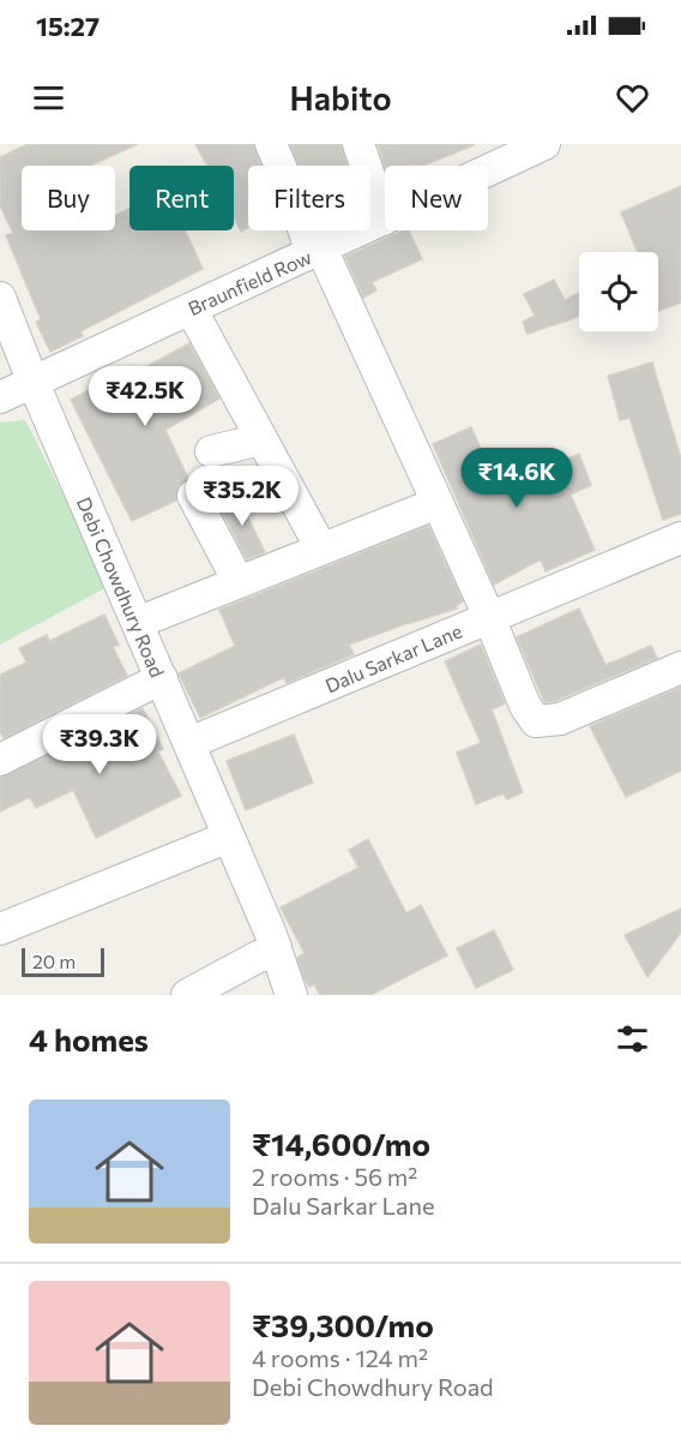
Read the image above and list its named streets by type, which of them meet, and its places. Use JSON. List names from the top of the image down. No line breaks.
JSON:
{"streets":{"street":["Braunfield Row","Debi Chowdhury Road","Dalu Sarkar Lane"]},"crossings":[["Braunfield Row","Debi Chowdhury Road"],["Debi Chowdhury Road","Dalu Sarkar Lane"]],"scale_bar":"20 m","page":{"status":"15:27","header":"Habito","chip":["Buy","Rent","Filters","New"],"price":["₹42.5K","₹14.6K","₹35.2K","₹39.3K"],"scale":"20 m","heading":"4 homes","list":[{"name":"₹14,600/mo","note":"2 rooms · 56 m² · Dalu Sarkar Lane"},{"name":"₹39,300/mo","note":"4 rooms · 124 m² · Debi Chowdhury Road"}]}}
